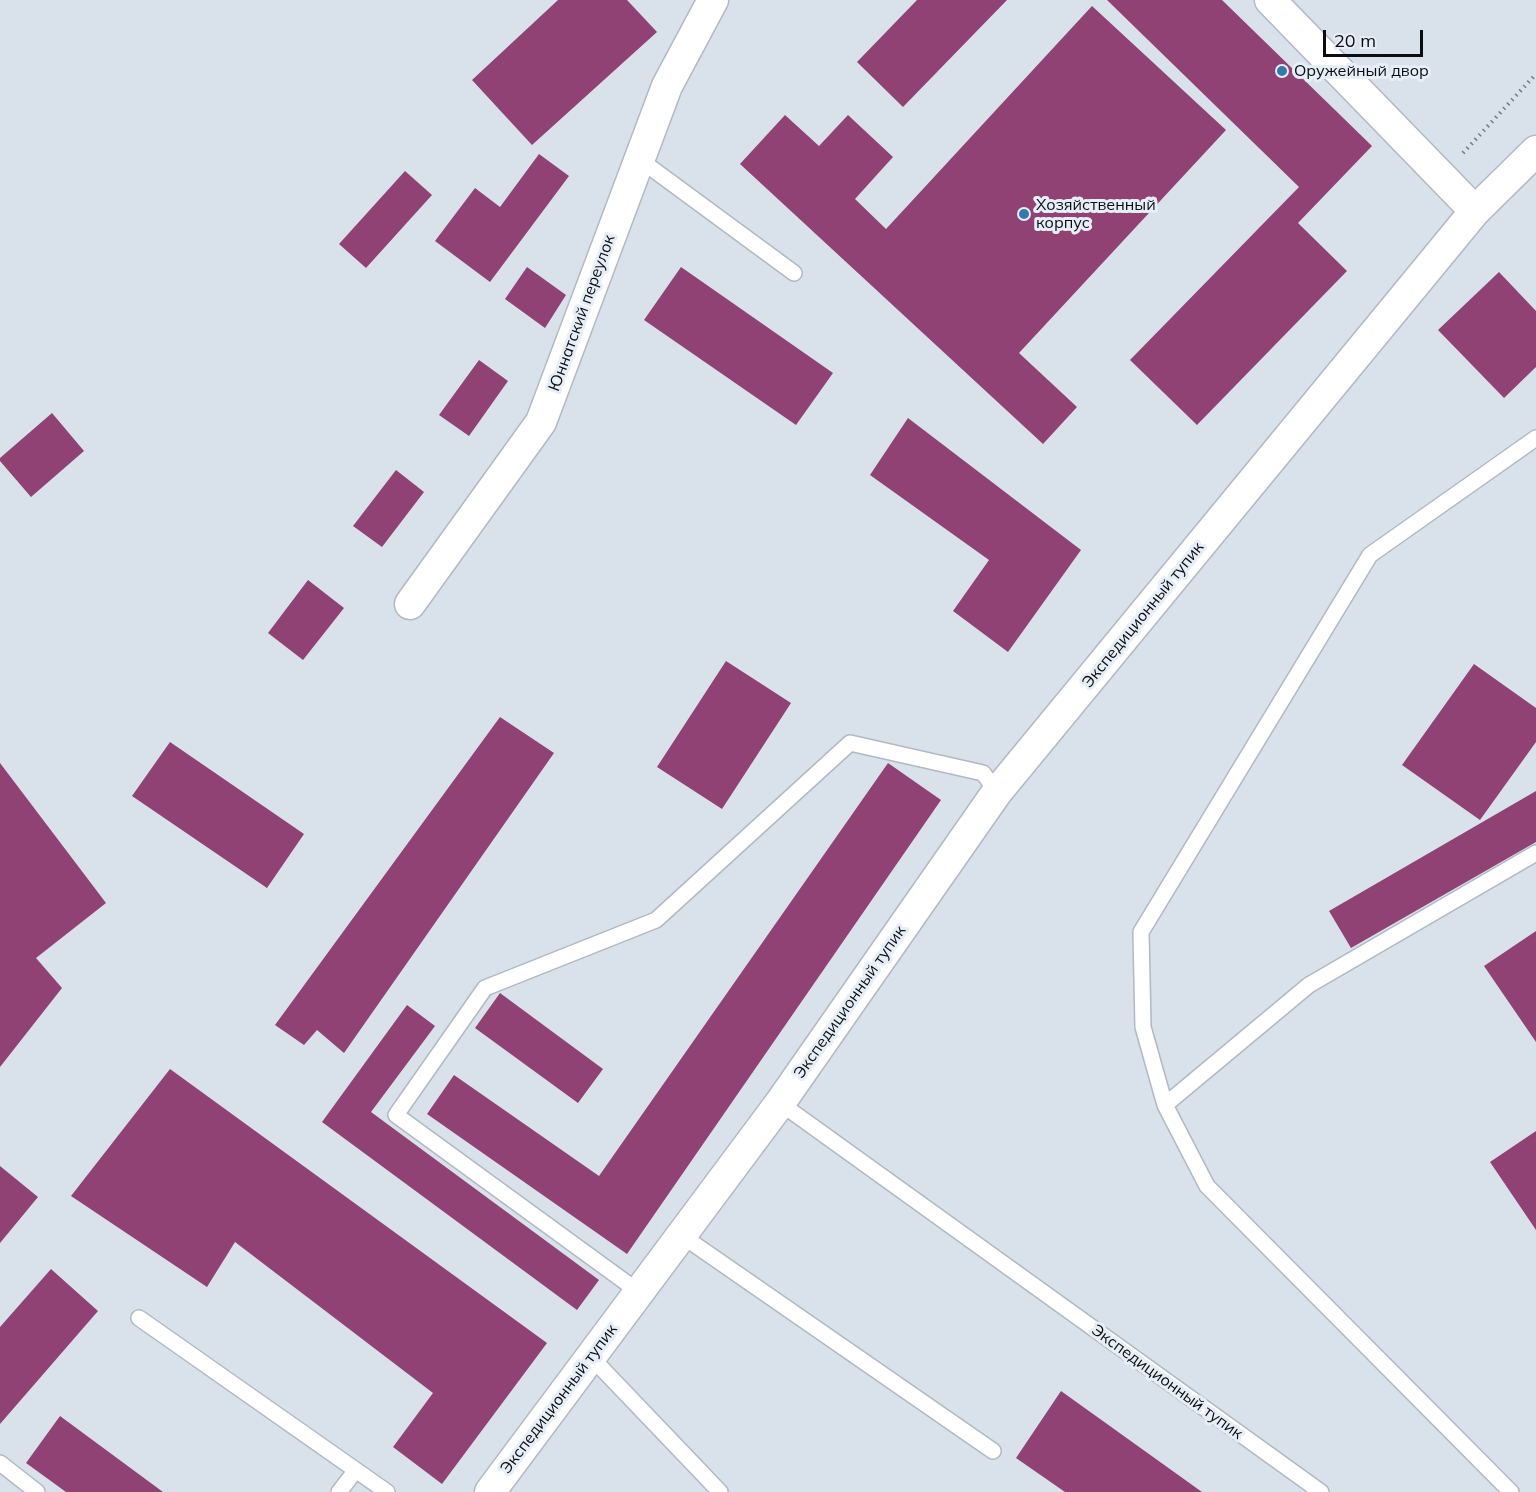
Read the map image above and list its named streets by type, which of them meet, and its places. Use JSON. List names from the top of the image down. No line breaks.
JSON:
{"streets":{"street":["Юннатский переулок","Экспедиционный тупик"]},"places":["Оружейный двор","Хозяйственный корпус"],"scale_bar":"20 m"}
